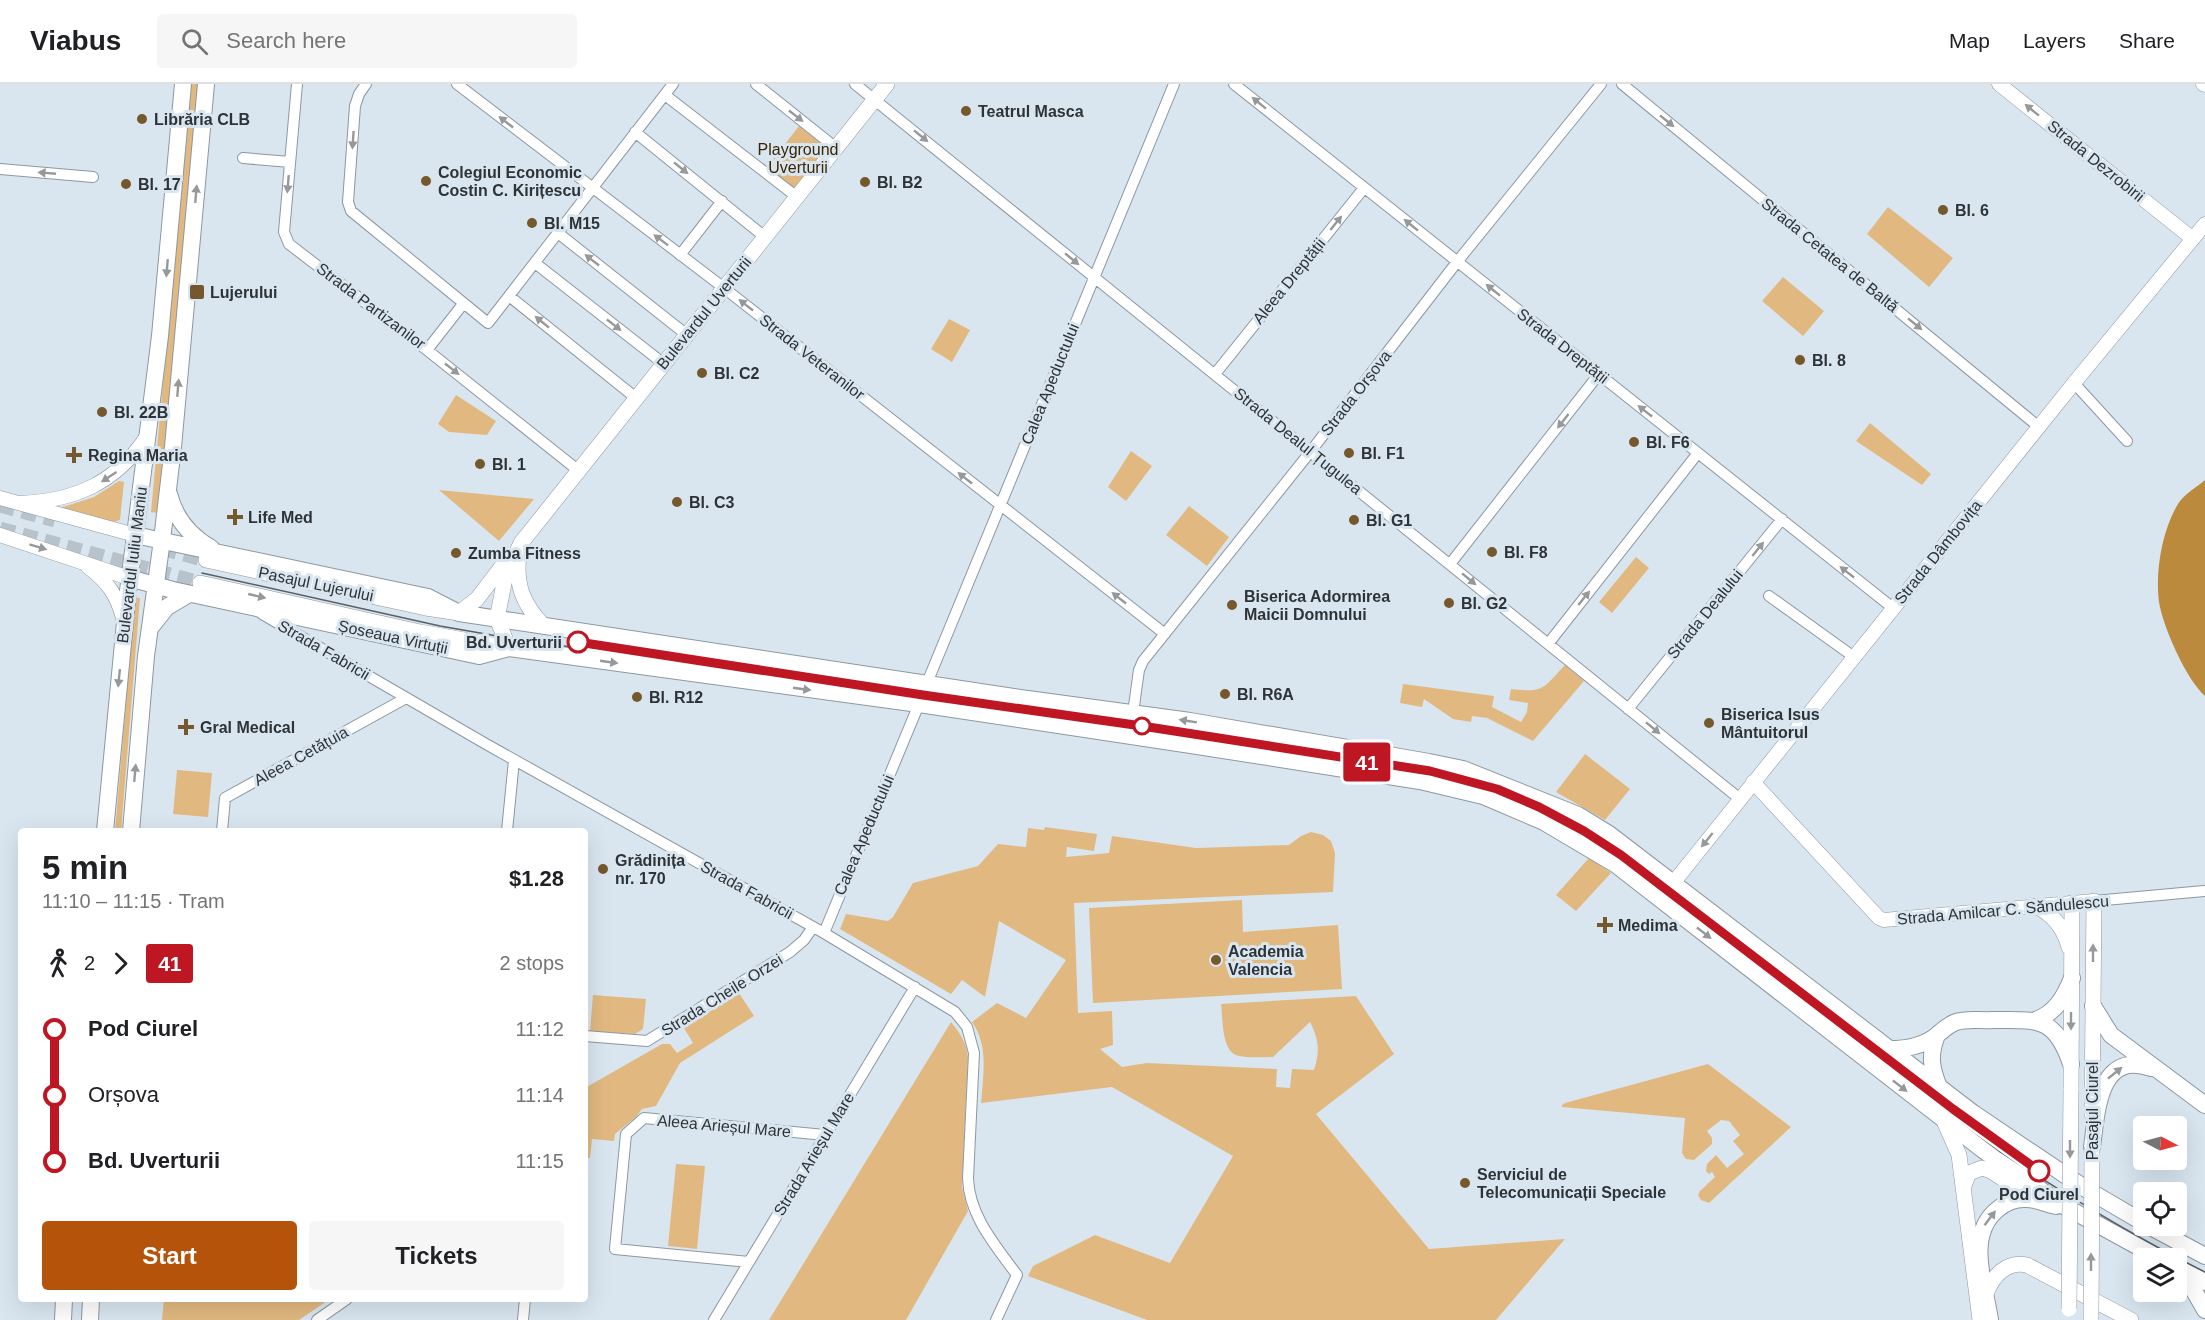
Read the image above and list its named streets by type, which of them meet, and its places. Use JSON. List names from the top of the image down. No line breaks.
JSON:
{"streets":{"main road":["Bulevardul Uverturii","Bulevardul Iuliu Maniu","Pasajul Lujerului","Șoseaua Virtuții","Pasajul Ciurel"],"street":["Strada Dezrobirii","Strada Cetatea de Baltă","Aleea Dreptății","Strada Partizanilor","Strada Dreptății","Strada Veteranilor","Calea Apeductului","Strada Orșova","Strada Dealul Țugulea","Strada Dâmbovița","Strada Dealului","Strada Fabricii","Aleea Cetățuia","Strada Amilcar C. Săndulescu","Strada Cheile Orzei","Aleea Arieșul Mare","Strada Arieșul Mare"]},"crossings":[["Strada Dezrobirii","Strada Dâmbovița"],["Strada Cetatea de Baltă","Strada Dâmbovița"],["Aleea Dreptății","Strada Dreptății"],["Aleea Dreptății","Strada Dealul Țugulea"],["Strada Partizanilor","Bulevardul Uverturii"],["Bulevardul Uverturii","Strada Veteranilor"],["Bulevardul Uverturii","Strada Dealul Țugulea"],["Strada Dreptății","Strada Orșova"],["Strada Dreptății","Strada Dâmbovița"],["Strada Dreptății","Strada Dealului"],["Strada Veteranilor","Calea Apeductului"],["Strada Veteranilor","Strada Orșova"],["Calea Apeductului","Strada Dealul Țugulea"],["Calea Apeductului","Șoseaua Virtuții"],["Calea Apeductului","Strada Fabricii"],["Strada Orșova","Strada Dealul Țugulea"],["Strada Dealul Țugulea","Strada Dâmbovița"],["Strada Dealul Țugulea","Strada Dealului"],["Strada Dâmbovița","Strada Amilcar C. Săndulescu"],["Bulevardul Iuliu Maniu","Șoseaua Virtuții"],["Pasajul Lujerului","Șoseaua Virtuții"],["Șoseaua Virtuții","Strada Fabricii"],["Strada Fabricii","Aleea Cetățuia"],["Strada Fabricii","Strada Cheile Orzei"],["Strada Fabricii","Strada Arieșul Mare"],["Strada Amilcar C. Săndulescu","Pasajul Ciurel"],["Aleea Arieșul Mare","Strada Arieșul Mare"]],"one_way":["Strada Dezrobirii","Strada Cetatea de Baltă","Aleea Dreptății","Strada Dreptății","Strada Veteranilor","Strada Dealul Țugulea","Strada Dealului"],"parks":["Playground Uverturii"],"places":{"other":["Teatrul Masca","Librăria CLB","Colegiul Economic Costin C. Kirițescu","Bl. B2","Bl. 17","Bl. 6","Bl. M15","Bl. 8","Bl. C2","Bl. 22B","Bl. F6","Bl. F1","Bl. 1","Bl. C3","Bl. G1","Bl. F8","Zumba Fitness","Bl. G2","Biserica Adormirea Maicii Domnului","Bd. Uverturii","Bl. R6A","Bl. R12","Biserica Isus Mântuitorul","Grădinița nr. 170","Academia Valencia","Pod Ciurel","Serviciul de Telecomunicații Speciale"],"transit":["Lujerului"],"health":["Regina Maria","Life Med","Gral Medical","Medima"]},"lines":["tram line 41"],"north":"right","page":{"header":"Viabus","search":"Search here","nav":["Map","Layers","Share"],"on_map":"41","heading":["5 min","11:10 – 11:15 · Tram","$1.28"],"legs":["2","41","2 stops"],"list":[{"name":"Pod Ciurel","value":"11:12"},{"name":"Orșova","value":"11:14"},{"name":"Bd. Uverturii","value":"11:15"}],"buttons":["Start","Tickets"]}}
